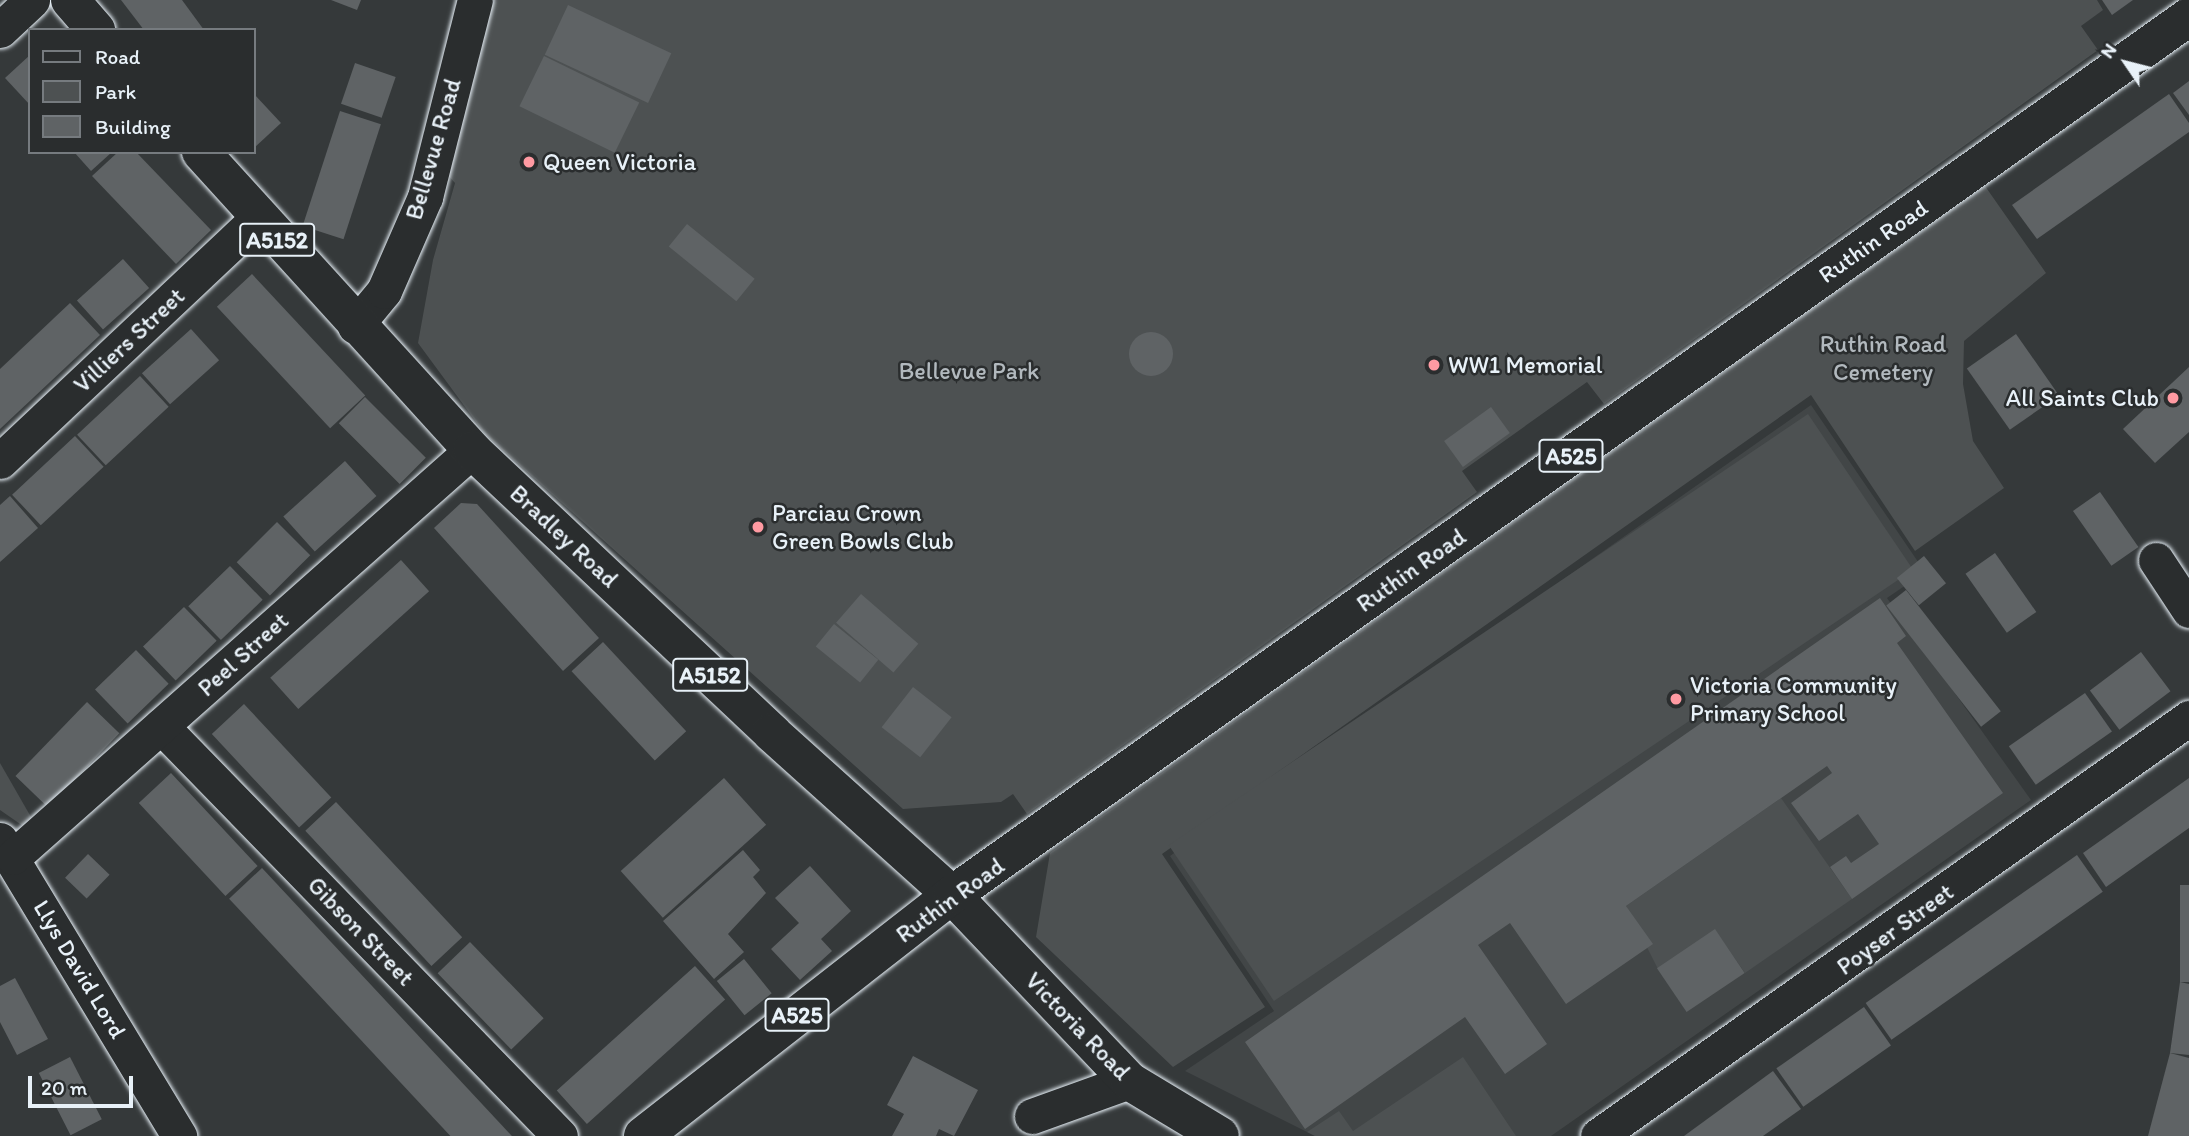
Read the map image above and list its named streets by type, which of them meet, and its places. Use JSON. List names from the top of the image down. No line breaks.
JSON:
{"streets":{"main road":["A5152","Ruthin Road","A525","Bradley Road","Victoria Road"],"street":["Bellevue Road","Villiers Street","Peel Street","Poyser Street","Gibson Street","Llys David Lord"]},"crossings":[["Bellevue Road","Bradley Road"],["Ruthin Road","Bradley Road"],["Ruthin Road","Victoria Road"],["Villiers Street","Bradley Road"],["Bradley Road","Peel Street"],["Bradley Road","Victoria Road"],["Peel Street","Gibson Street"],["Peel Street","Llys David Lord"]],"parks":["Ruthin Road Cemetery","Bellevue Park"],"places":["Queen Victoria","WW1 Memorial","All Saints Club","Parciau Crown Green Bowls Club","Victoria Community Primary School"],"legend":["Road","Park","Building"],"scale_bar":"20 m","north":"top left"}
